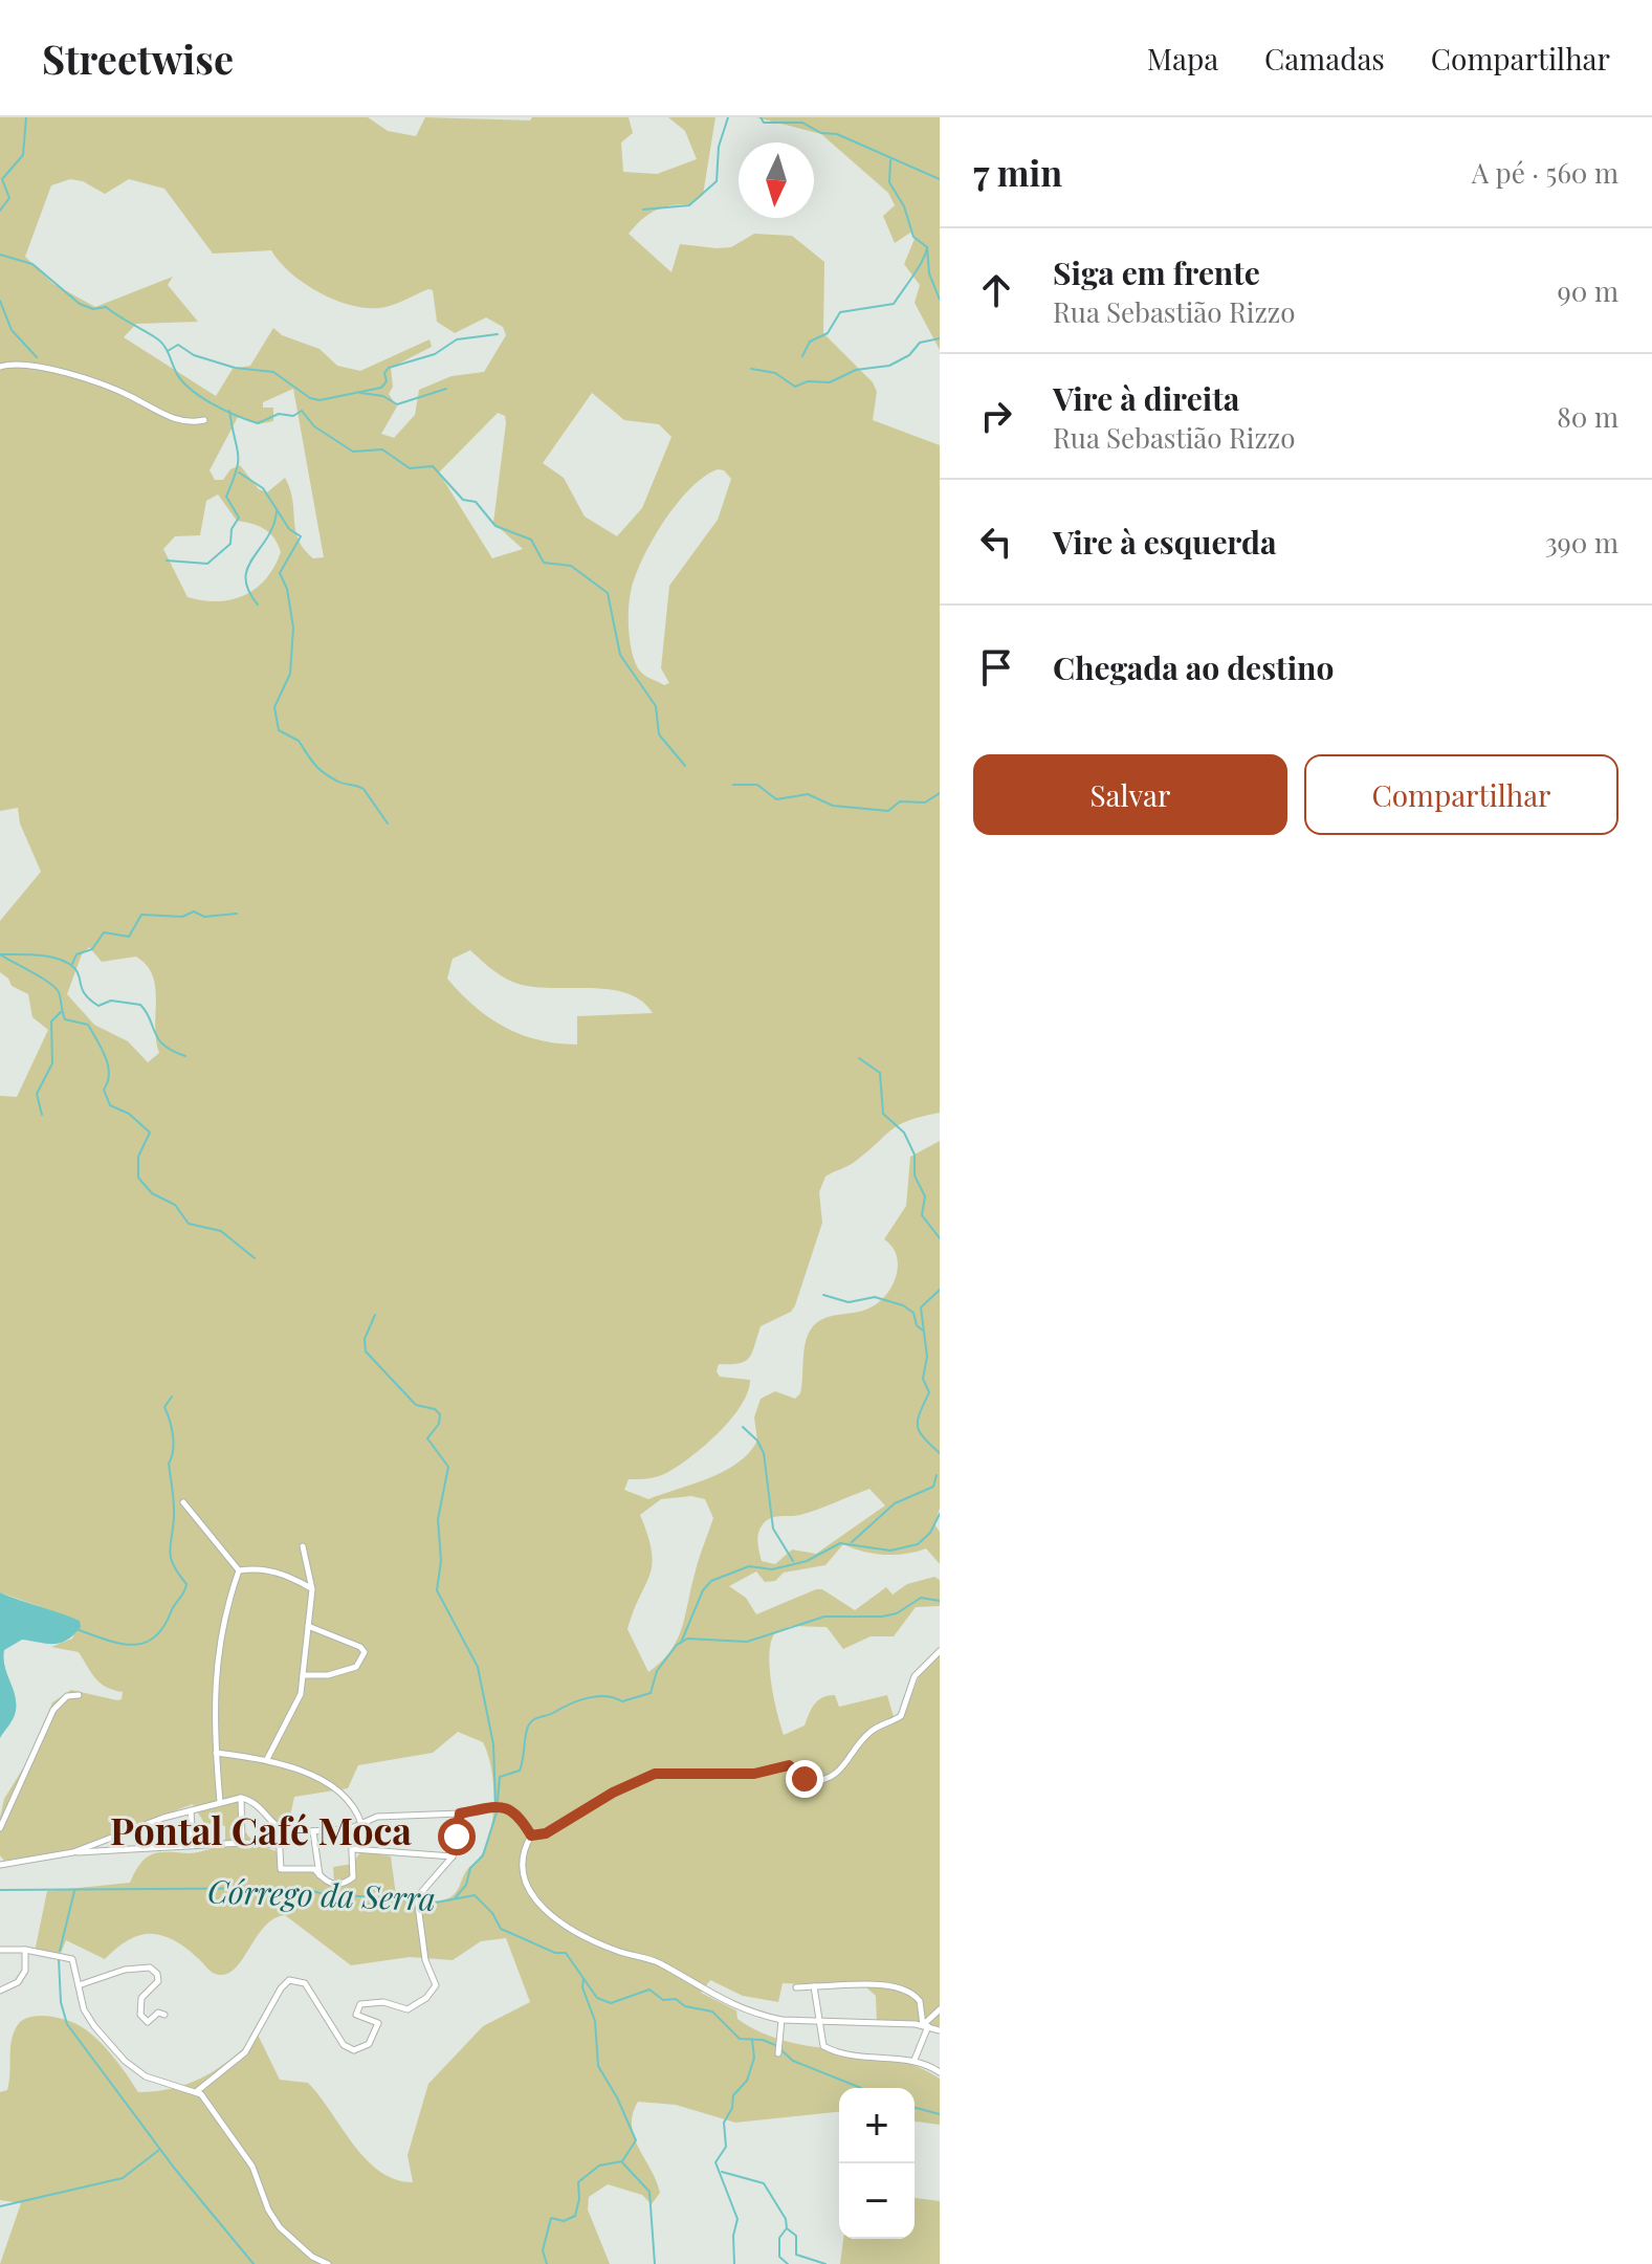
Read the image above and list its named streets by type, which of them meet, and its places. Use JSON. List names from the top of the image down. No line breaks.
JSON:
{"districts":["Pontal Café Moca"],"water":["Córrego da Serra"],"north":"bottom","page":{"header":"Streetwise","nav":["Mapa","Camadas","Compartilhar"],"heading":["7 min","A pé · 560 m"],"list":[["Siga em frente","Rua Sebastião Rizzo","90 m"],["Vire à direita","Rua Sebastião Rizzo","80 m"],["Vire à esquerda","390 m"],"Chegada ao destino"],"buttons":["Salvar","Compartilhar"],"map_buttons":["+","−"]}}
